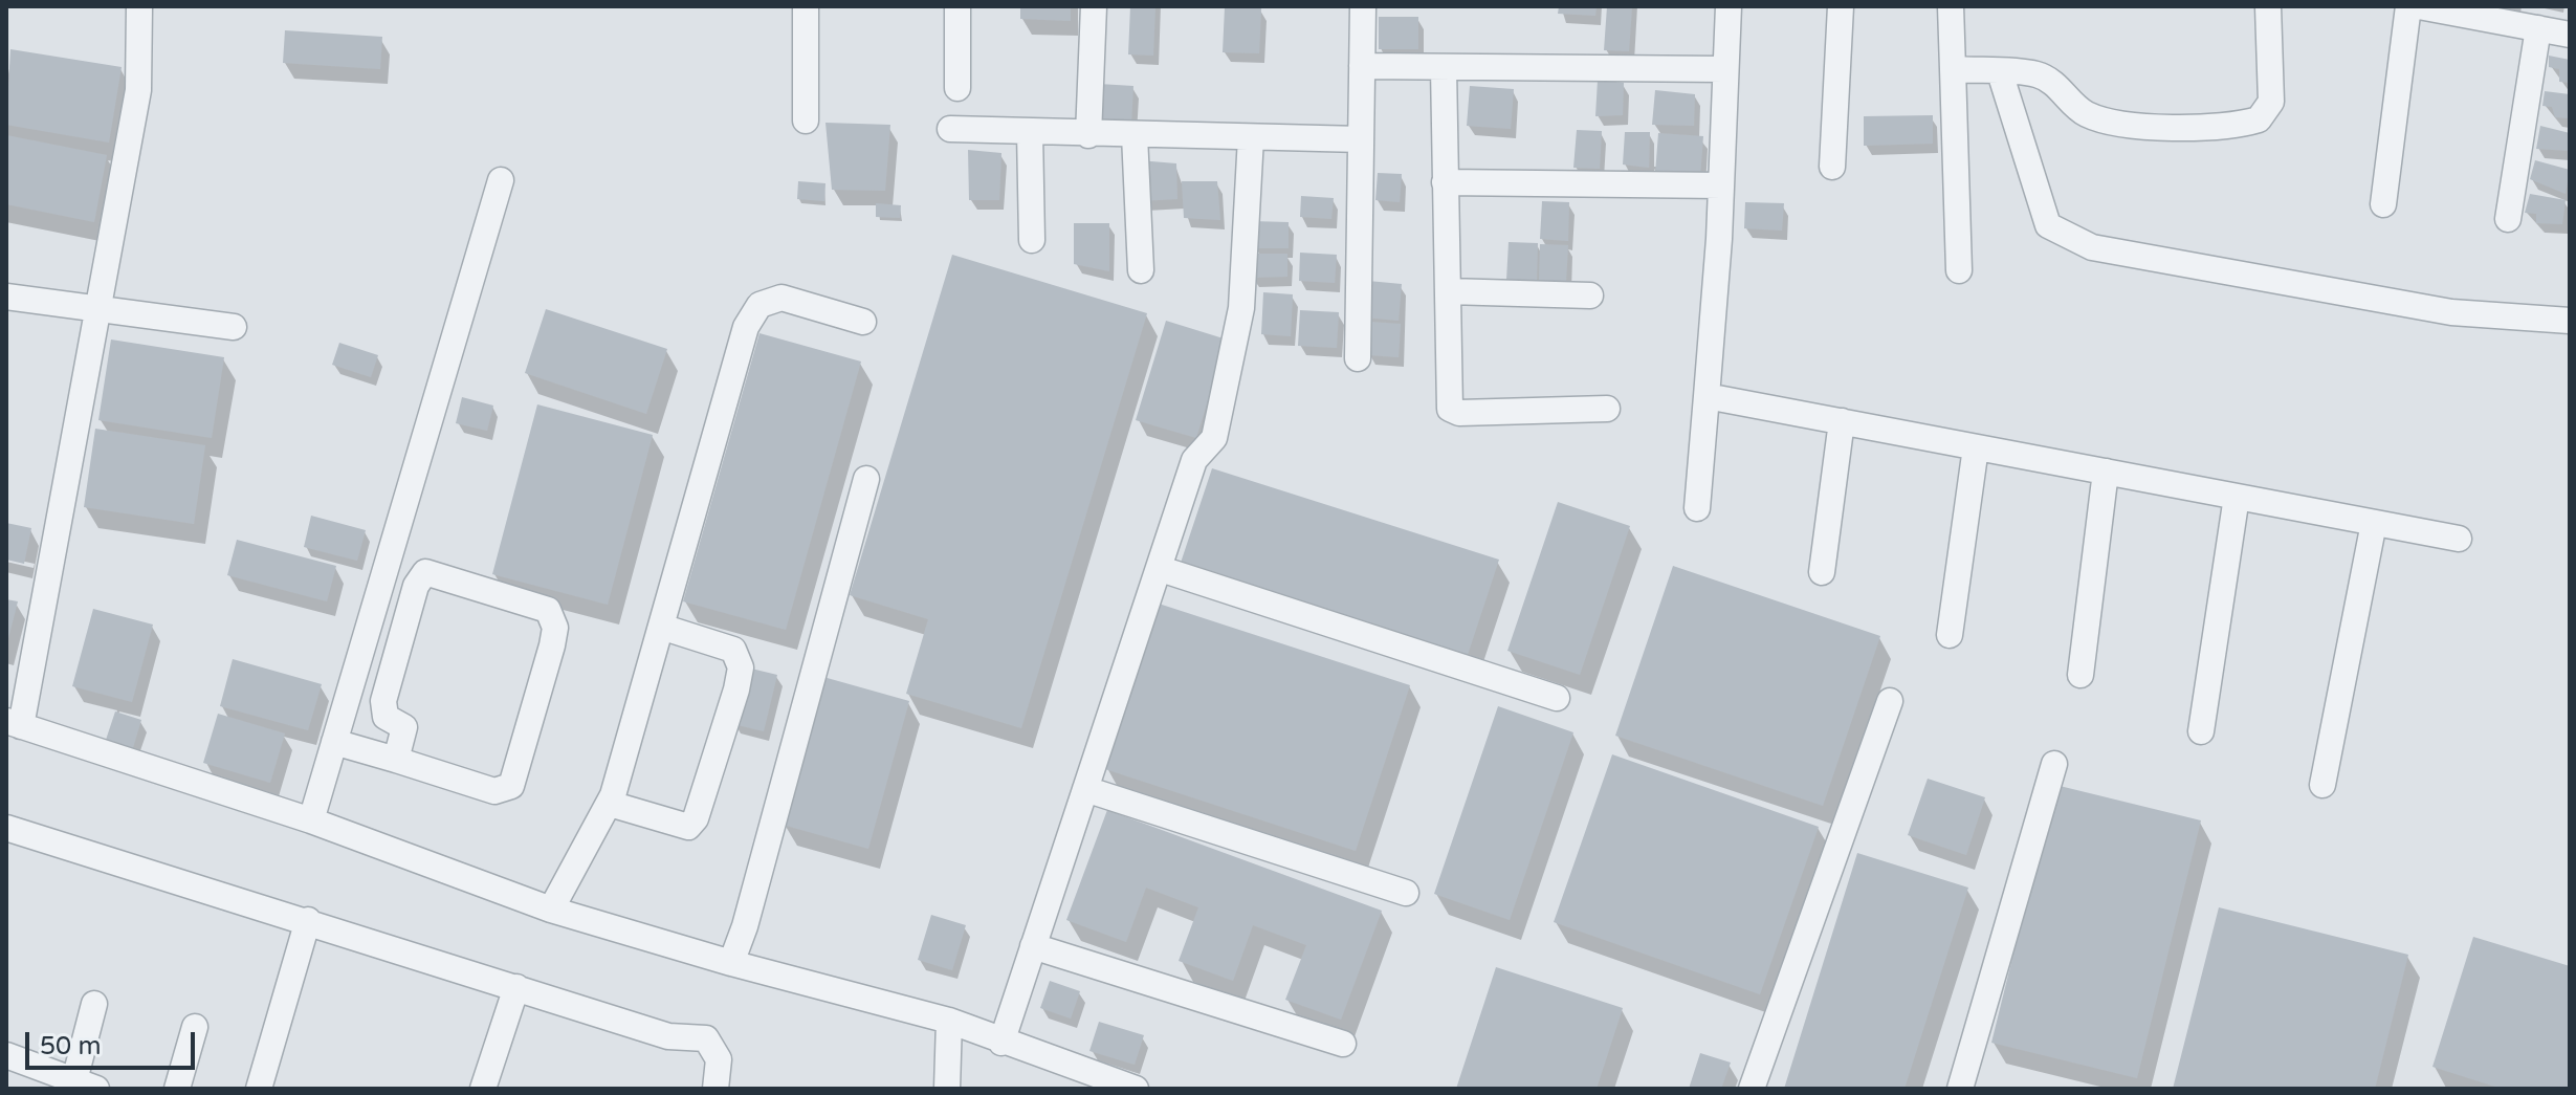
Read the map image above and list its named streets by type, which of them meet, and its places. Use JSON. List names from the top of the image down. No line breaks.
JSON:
{"scale_bar":"50 m"}
